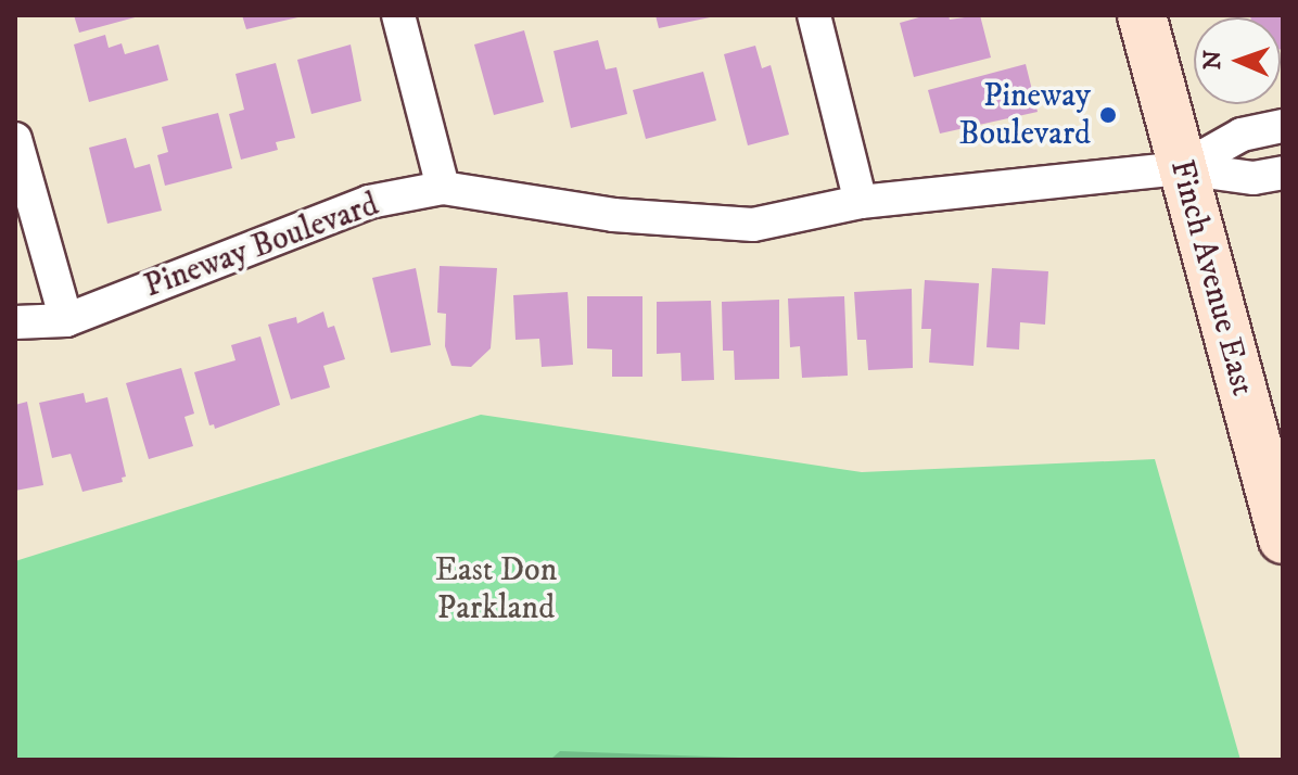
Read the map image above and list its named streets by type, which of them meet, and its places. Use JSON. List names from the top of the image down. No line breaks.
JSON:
{"streets":{"main road":["Finch Avenue East"],"street":["Pineway Boulevard"]},"crossings":[["Pineway Boulevard","Finch Avenue East"]],"parks":["East Don Parkland"],"places":["Pineway Boulevard"],"north":"left"}
